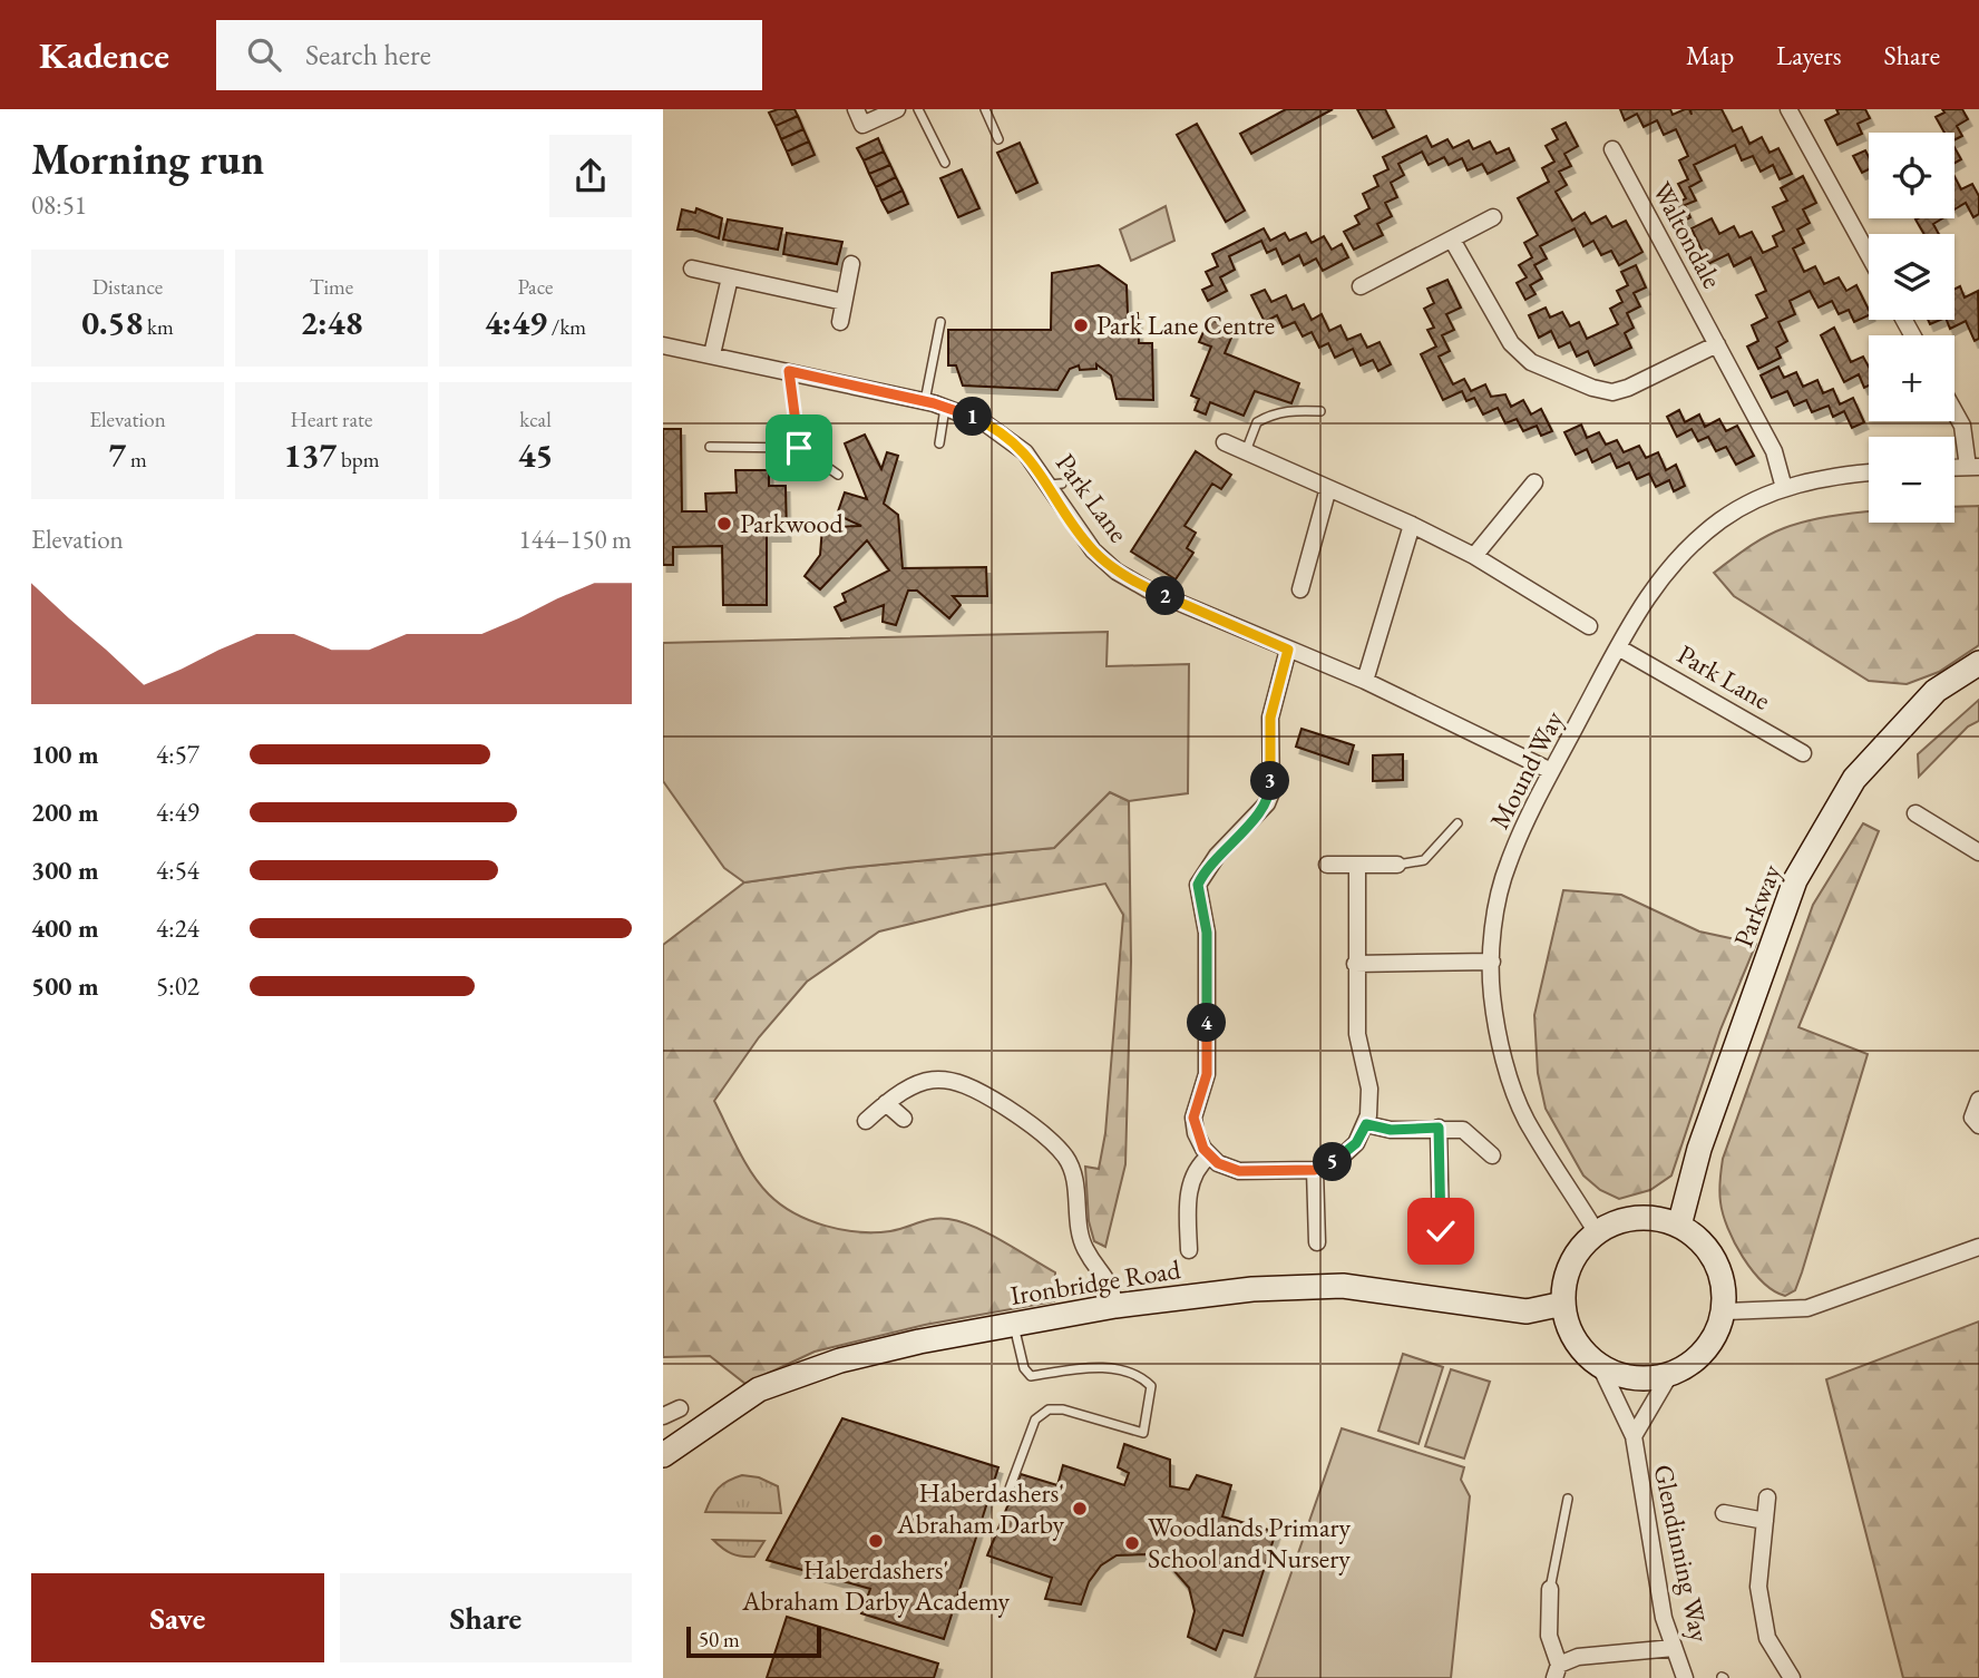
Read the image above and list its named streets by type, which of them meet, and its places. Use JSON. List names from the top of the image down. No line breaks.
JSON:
{"streets":{"main road":["Parkway","Ironbridge Road"],"street":["Waltondale","Park Lane","Mound Way","Glendinning Way"]},"crossings":[["Waltondale","Mound Way"],["Park Lane","Mound Way"],["Mound Way","Parkway"],["Mound Way","Ironbridge Road"],["Mound Way","Glendinning Way"],["Parkway","Ironbridge Road"],["Parkway","Glendinning Way"],["Ironbridge Road","Glendinning Way"]],"places":["Park Lane Centre","Parkwood","Haberdashers' Abraham Darby","Haberdashers' Abraham Darby Academy","Woodlands Primary School and Nursery"],"scale_bar":"50 m","page":{"header":"Kadence","search":"Search here","nav":["Map","Layers","Share"],"heading":["Morning run","08:51"],"map_buttons":["+","−"],"stats":[["Distance","0.58 km"],["Time","2:48"],["Pace","4:49 /km"],["Elevation","7 m"],["Heart rate","137 bpm"],["kcal","45"]],"pins":["1","2","3","4","5"],"chart":["Elevation","144–150 m"],"list":[{"name":"100 m","note":"4:57"},{"name":"200 m","note":"4:49"},{"name":"300 m","note":"4:54"},{"name":"400 m","note":"4:24"},{"name":"500 m","note":"5:02"}],"buttons":["Save","Share"],"scale":"50 m"}}
